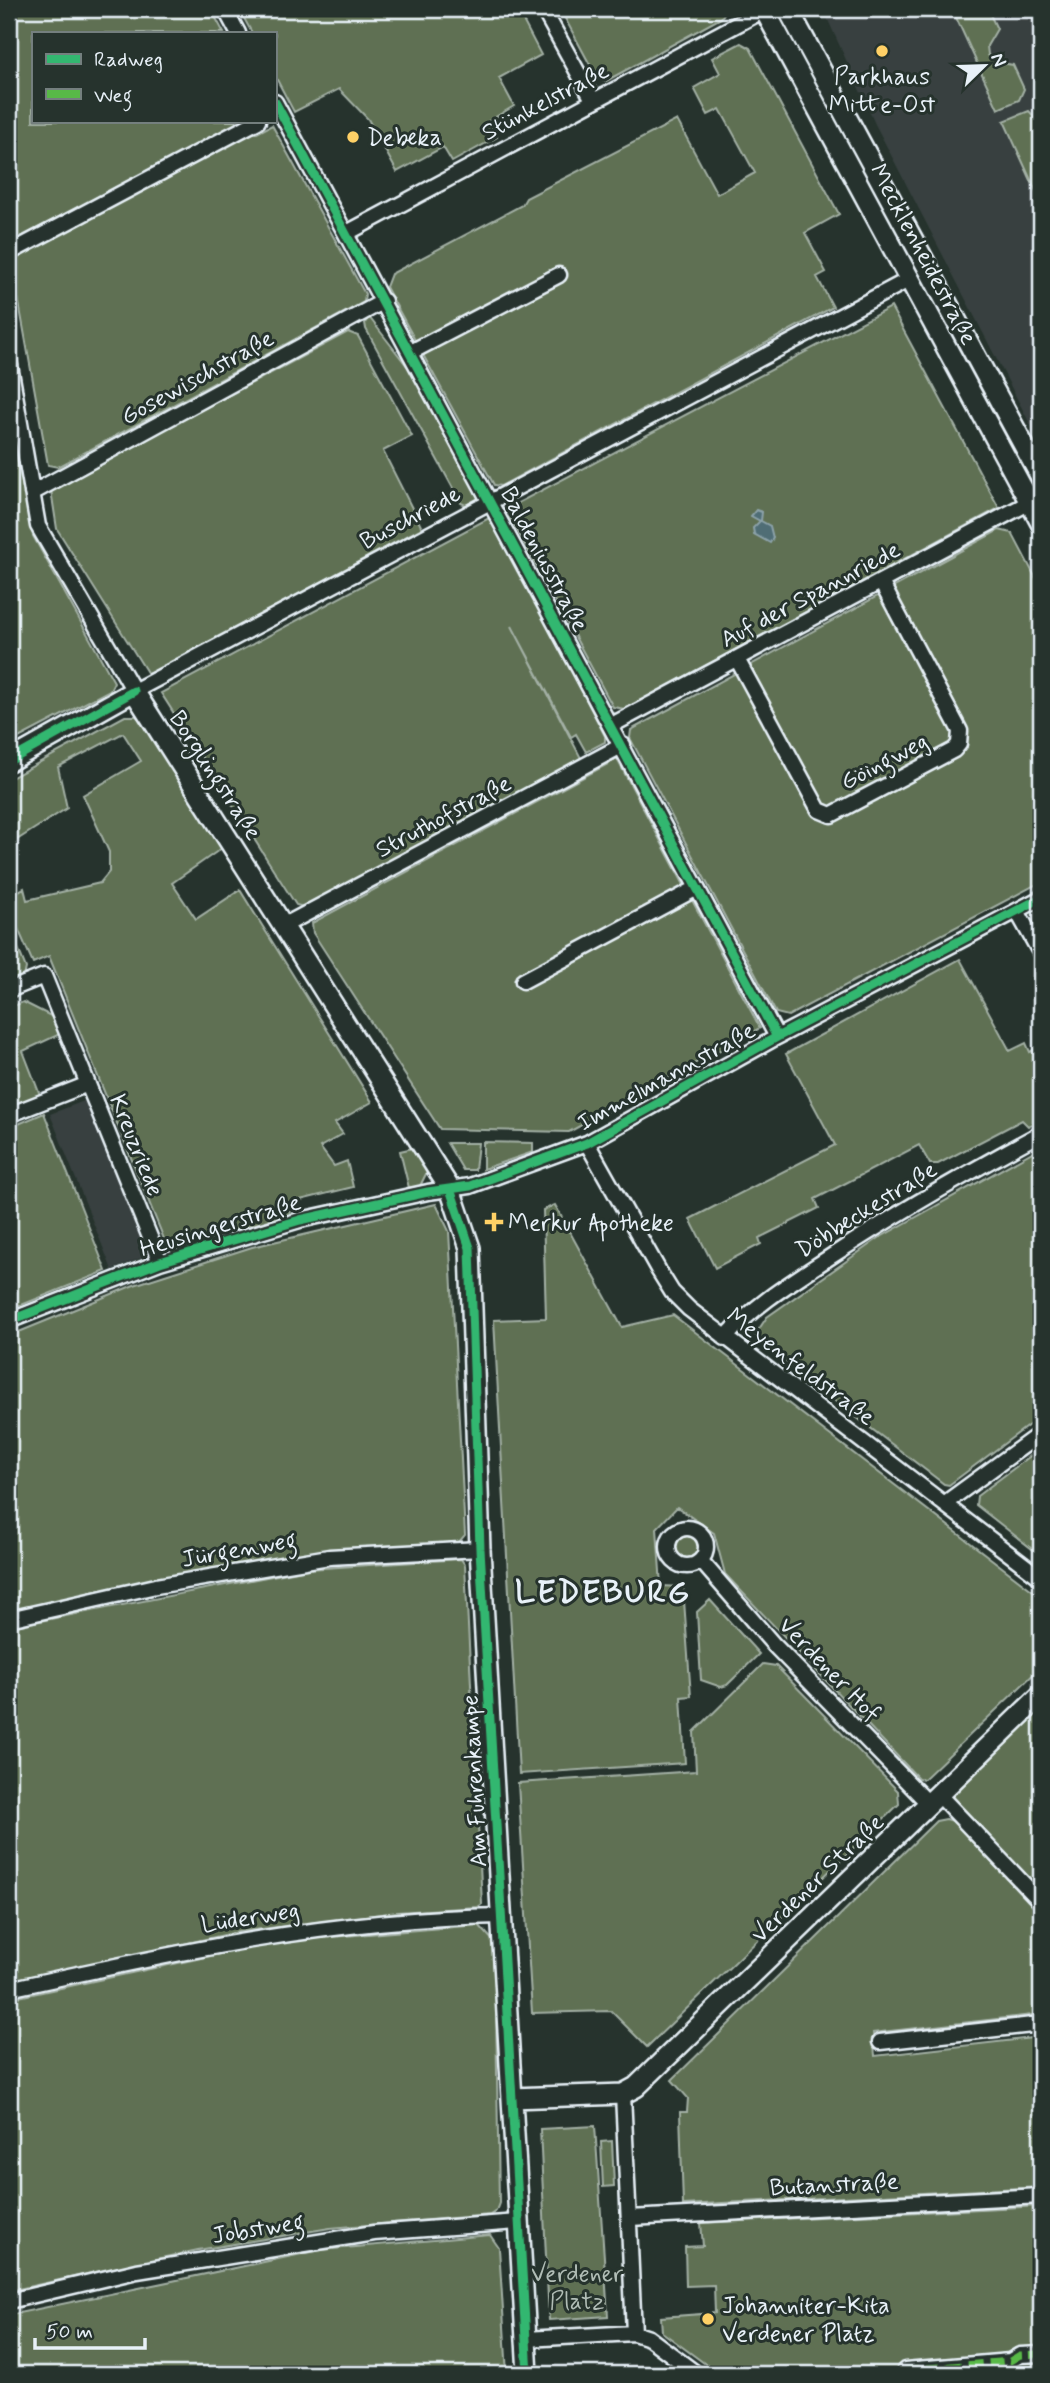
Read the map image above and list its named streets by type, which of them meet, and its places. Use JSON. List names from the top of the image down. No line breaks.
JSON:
{"streets":{"street":["Stünkelstraße","Mecklenheidestraße","Gosewischstraße","Buschriede","Baldeniusstraße","Auf der Spannriede","Göingweg","Borglingstraße","Struthofstraße","Immelmannstraße","Kreuzriede","Döbbeckestraße","Heusingerstraße","Meyenfeldstraße","Jürgenweg","Verdener Hof","Am Fuhrenkampe","Verdener Straße","Lüderweg","Butanstraße","Jobstweg"]},"crossings":[["Stünkelstraße","Mecklenheidestraße"],["Stünkelstraße","Baldeniusstraße"],["Mecklenheidestraße","Buschriede"],["Mecklenheidestraße","Auf der Spannriede"],["Gosewischstraße","Baldeniusstraße"],["Gosewischstraße","Borglingstraße"],["Buschriede","Baldeniusstraße"],["Buschriede","Borglingstraße"],["Baldeniusstraße","Auf der Spannriede"],["Baldeniusstraße","Struthofstraße"],["Baldeniusstraße","Immelmannstraße"],["Auf der Spannriede","Göingweg"],["Borglingstraße","Struthofstraße"],["Borglingstraße","Immelmannstraße"],["Borglingstraße","Heusingerstraße"],["Borglingstraße","Am Fuhrenkampe"],["Immelmannstraße","Heusingerstraße"],["Immelmannstraße","Meyenfeldstraße"],["Immelmannstraße","Am Fuhrenkampe"],["Kreuzriede","Heusingerstraße"],["Döbbeckestraße","Meyenfeldstraße"],["Heusingerstraße","Am Fuhrenkampe"],["Jürgenweg","Am Fuhrenkampe"],["Verdener Hof","Verdener Straße"],["Am Fuhrenkampe","Lüderweg"],["Am Fuhrenkampe","Jobstweg"]],"districts":["LEDEBURG"],"parks":["Verdener Platz"],"places":{"other":["Parkhaus Mitte-Ost","Debeka","Johanniter-Kita Verdener Platz"],"health":["Merkur Apotheke"]},"legend":["Radweg","Weg"],"scale_bar":"50 m","north":"top right"}
